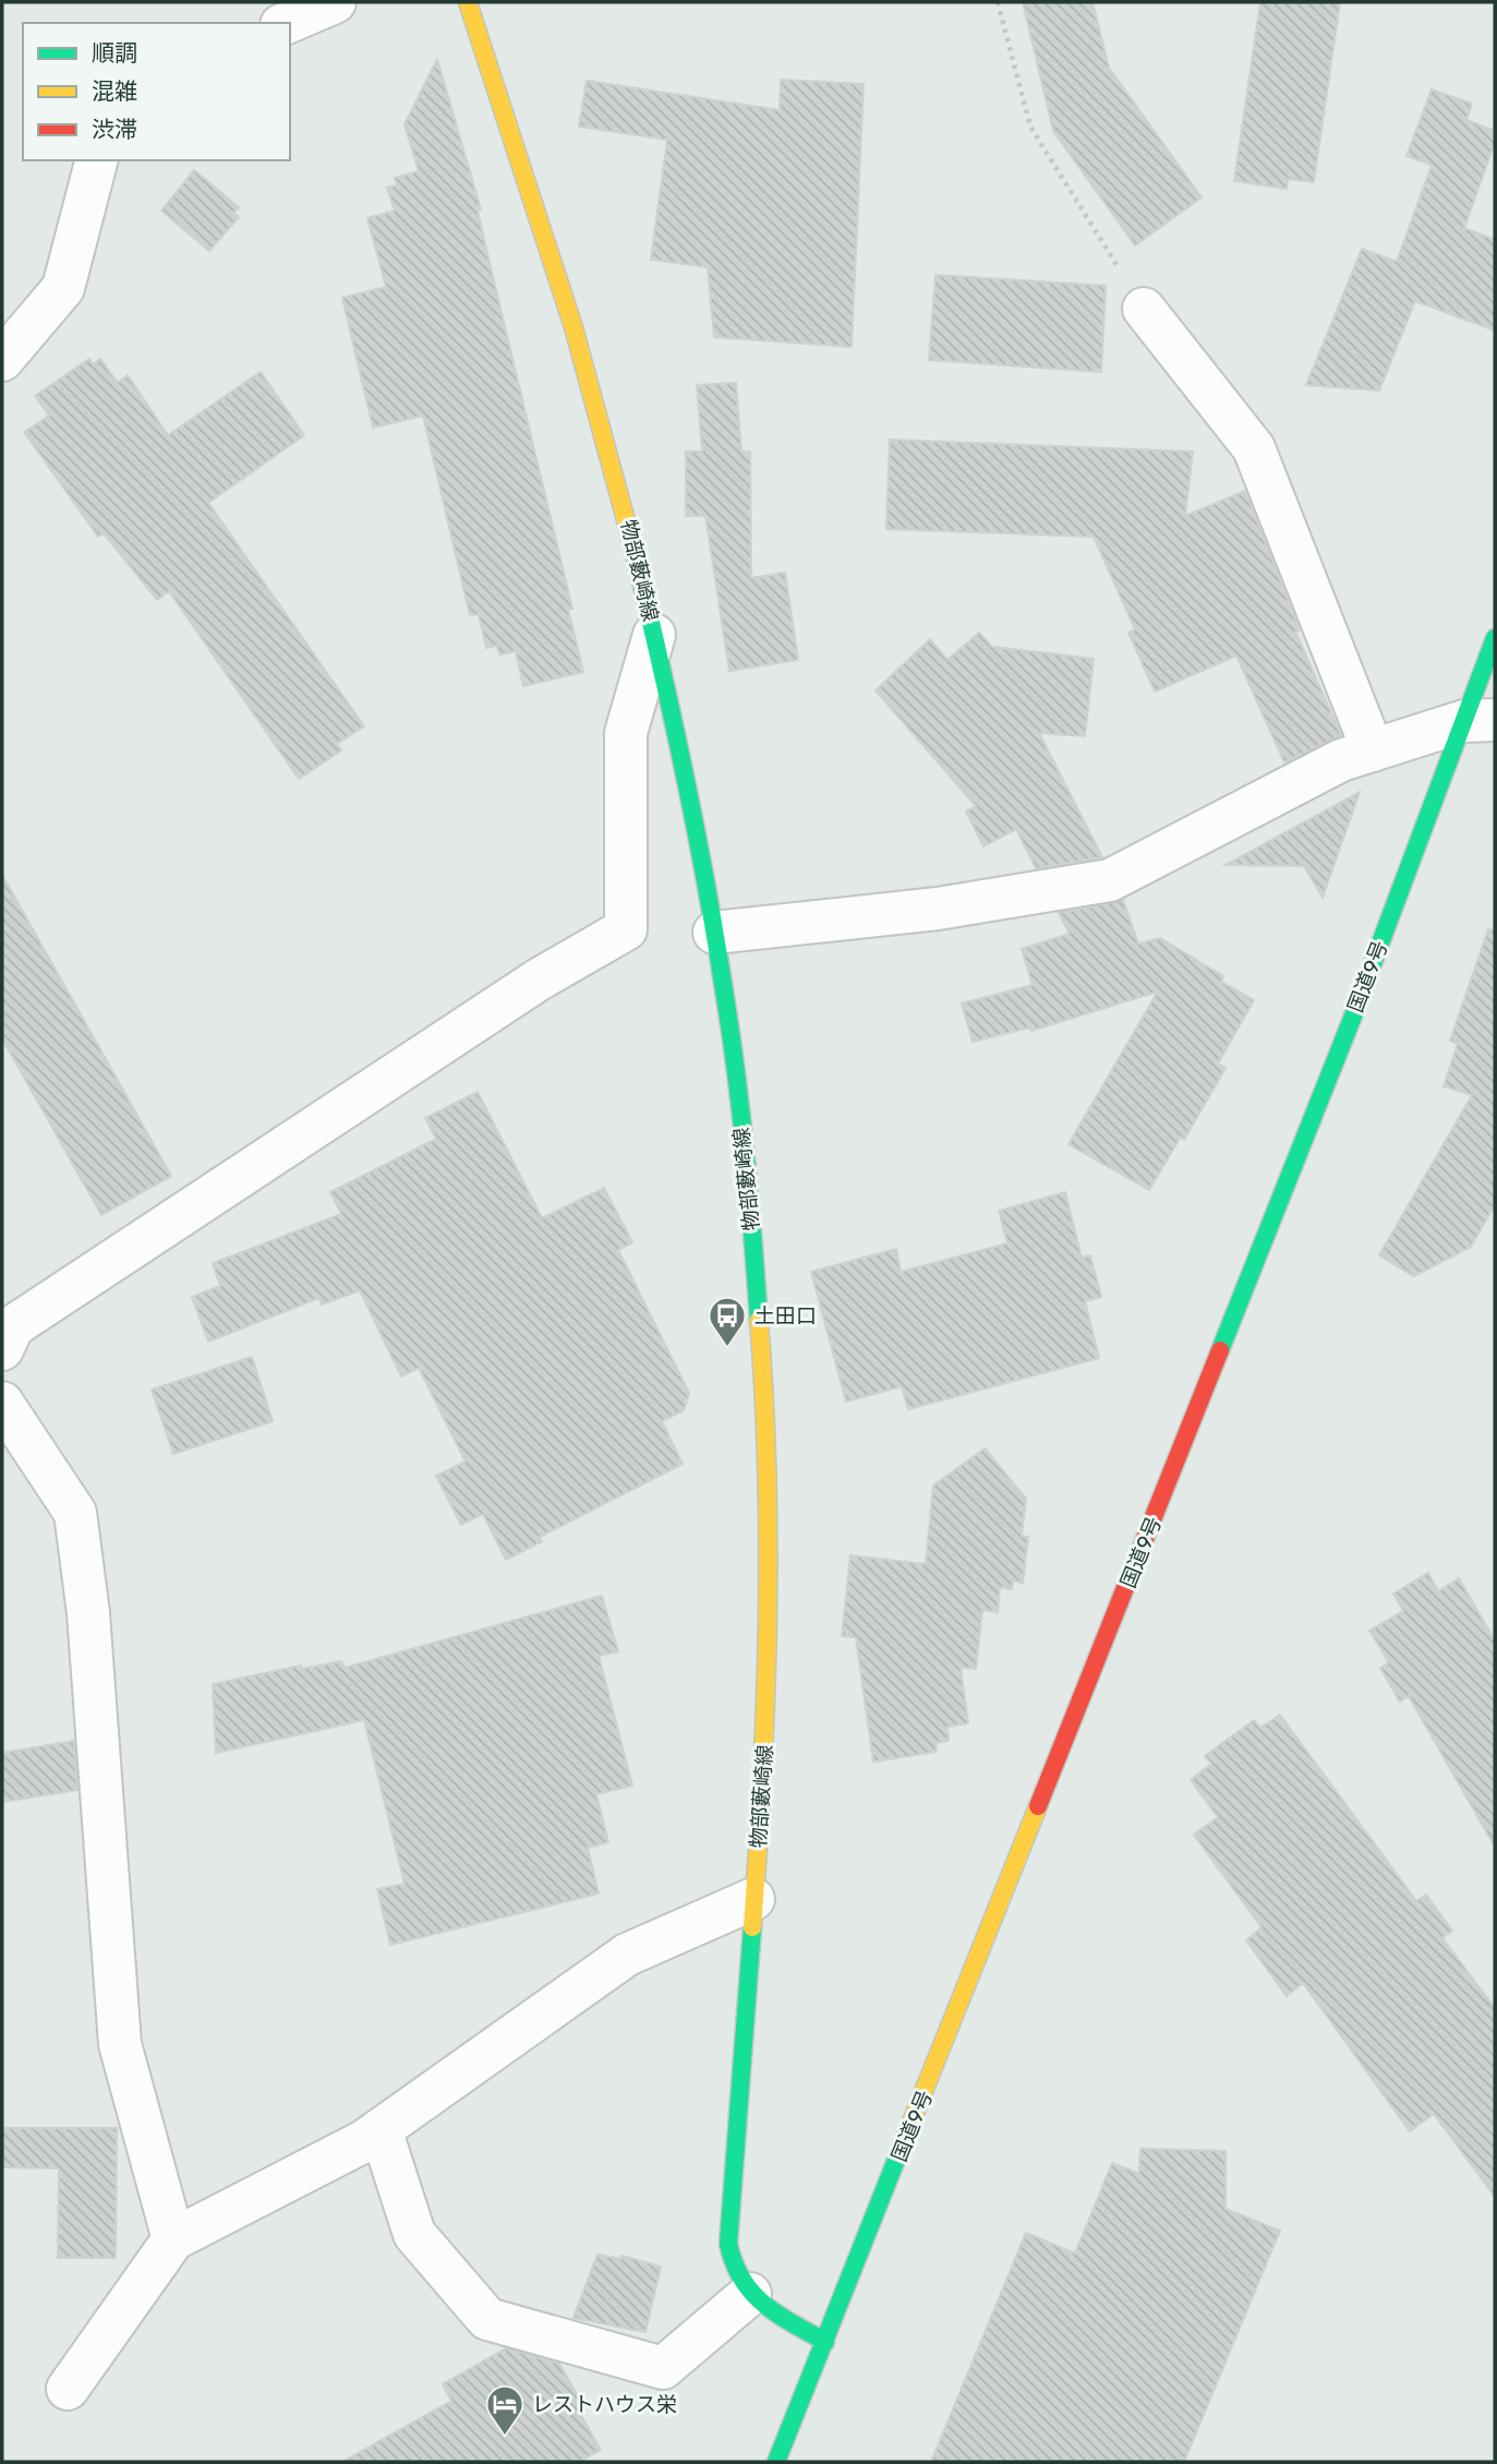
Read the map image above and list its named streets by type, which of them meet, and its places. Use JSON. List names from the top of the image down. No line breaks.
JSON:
{"streets":{"main road":["物部藪崎線","国道9号"]},"crossings":[["物部藪崎線","国道9号"]],"places":{"bus stop":["土田口"],"hotel":["レストハウス栄"]},"legend":["順調","混雑","渋滞"]}
